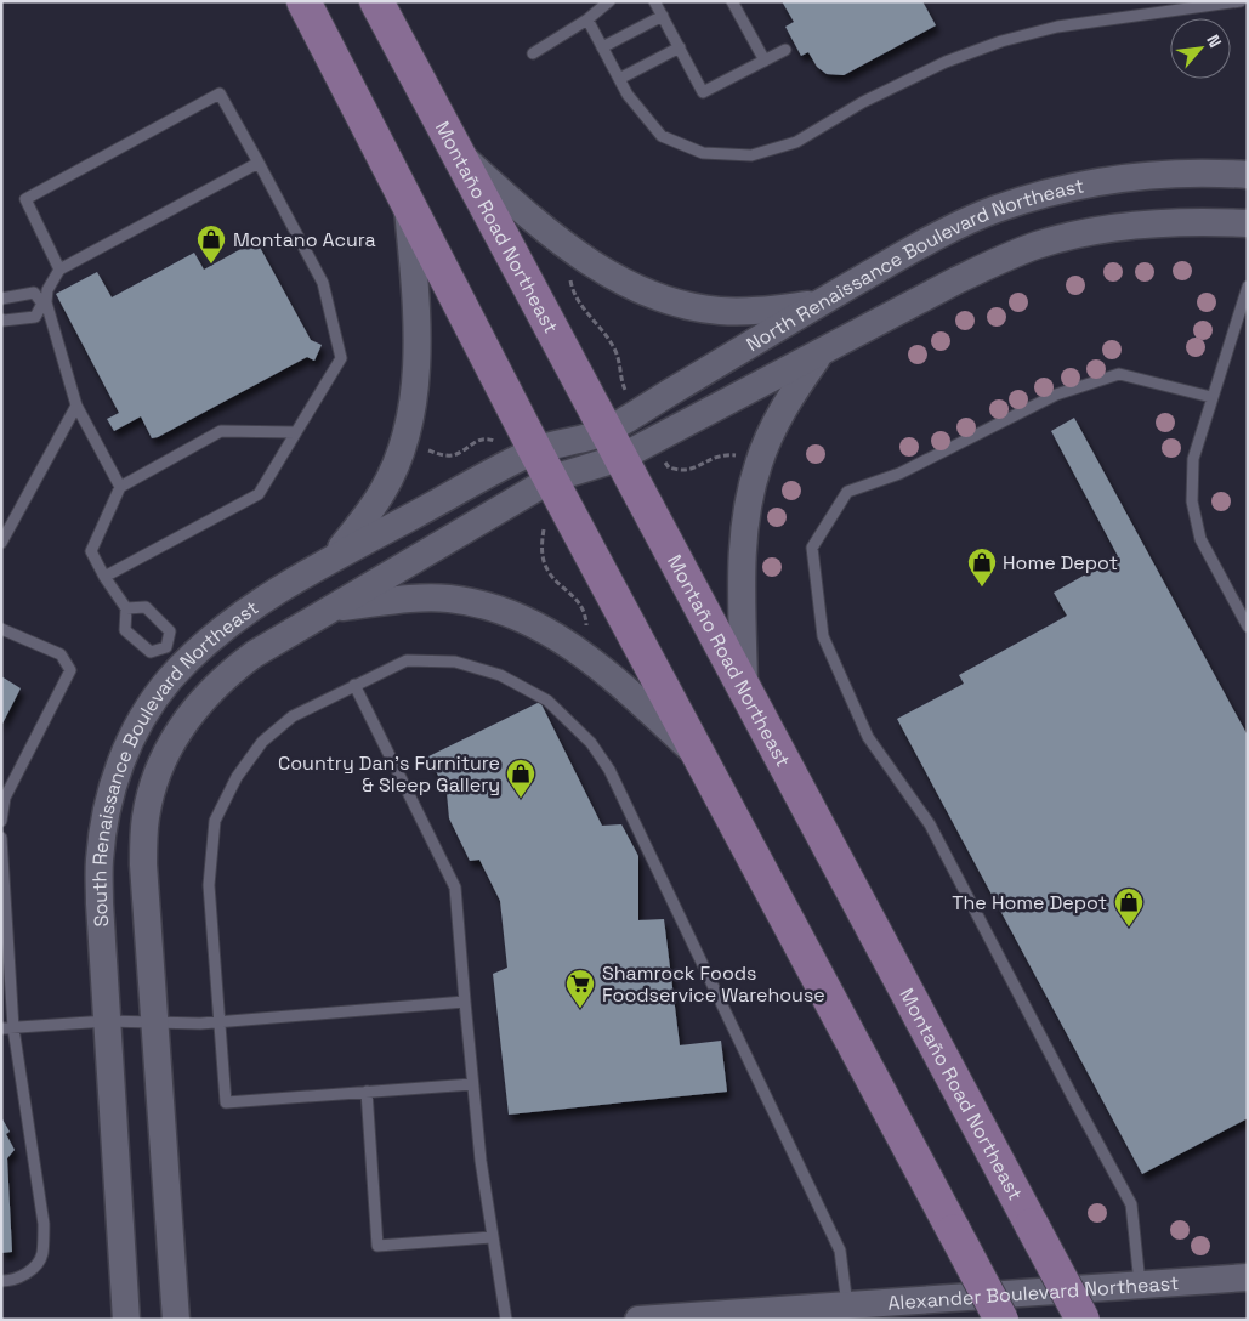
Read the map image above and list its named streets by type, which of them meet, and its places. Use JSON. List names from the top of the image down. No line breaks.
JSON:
{"streets":{"main road":["Montaño Road Northeast"],"street":["North Renaissance Boulevard Northeast","South Renaissance Boulevard Northeast","Alexander Boulevard Northeast"]},"crossings":[["Montaño Road Northeast","North Renaissance Boulevard Northeast"],["Montaño Road Northeast","South Renaissance Boulevard Northeast"],["North Renaissance Boulevard Northeast","South Renaissance Boulevard Northeast"]],"places":{"shop":["Montano Acura","Home Depot","Country Dan's Furniture & Sleep Gallery","The Home Depot"],"supermarket":["Shamrock Foods Foodservice Warehouse"]},"north":"top right"}
